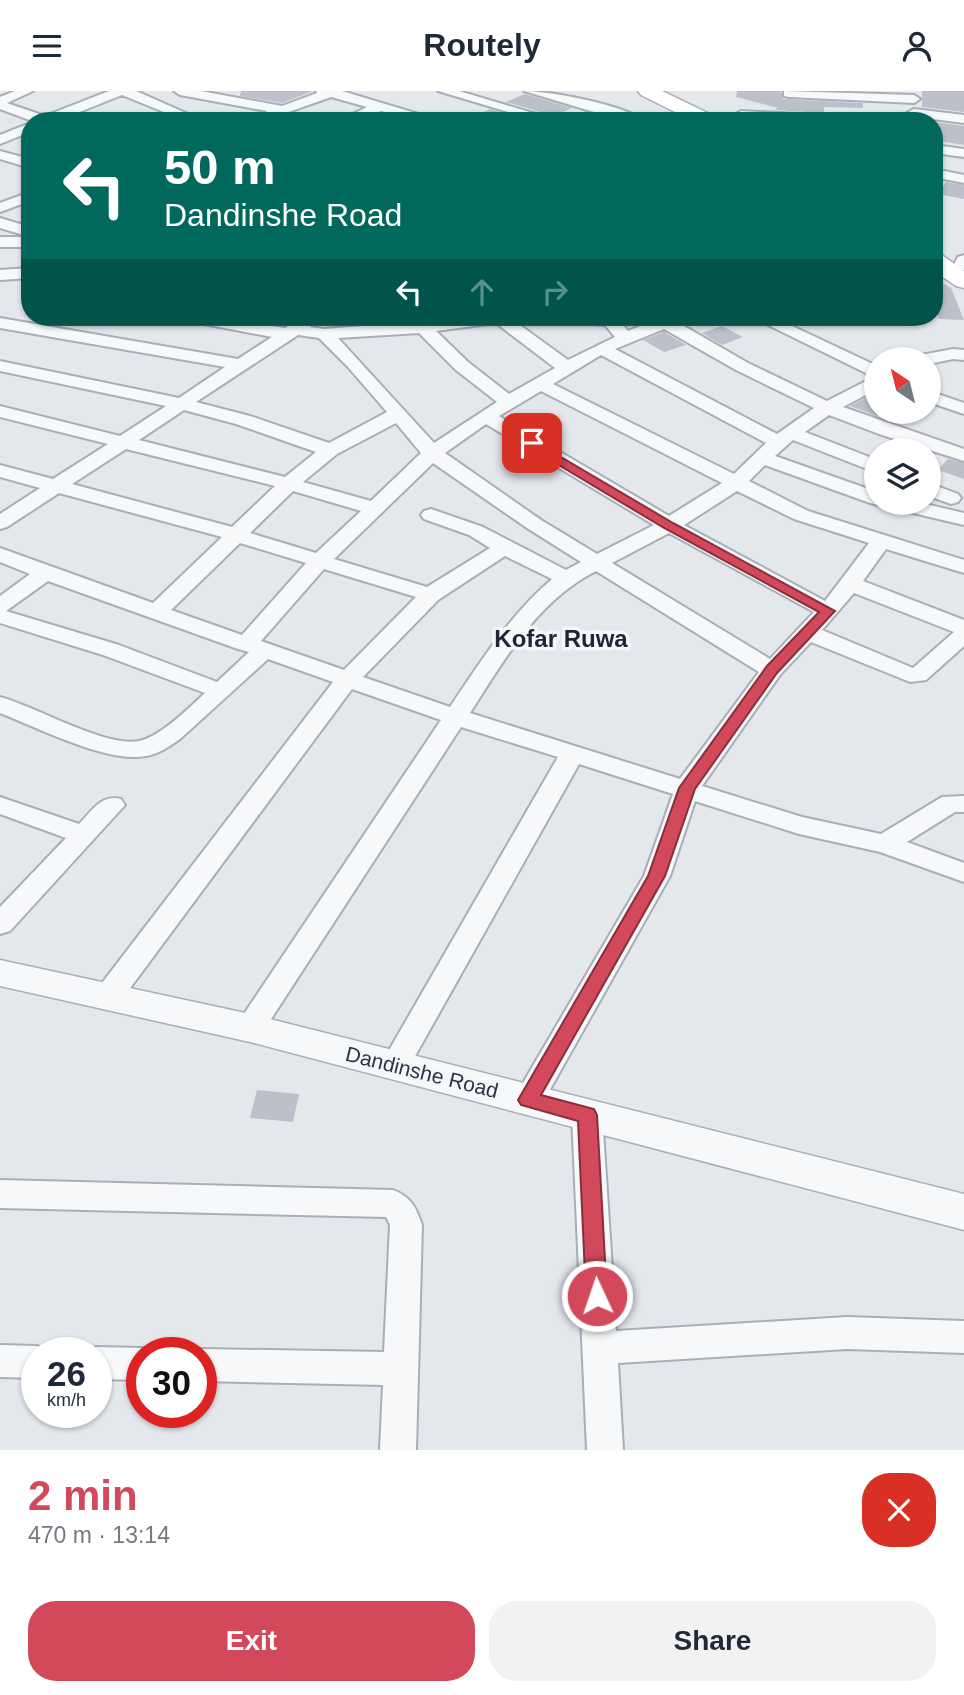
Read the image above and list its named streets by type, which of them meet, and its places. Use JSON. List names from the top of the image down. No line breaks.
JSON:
{"streets":{"street":["Dandinshe Road"]},"districts":["Kofar Ruwa"],"north":"top left","page":{"header":"Routely","turn":["50 m","Dandinshe Road"],"speed":"26 km/h","limit":"30","heading":["2 min","470 m · 13:14"],"buttons":["Exit","Share"]}}
